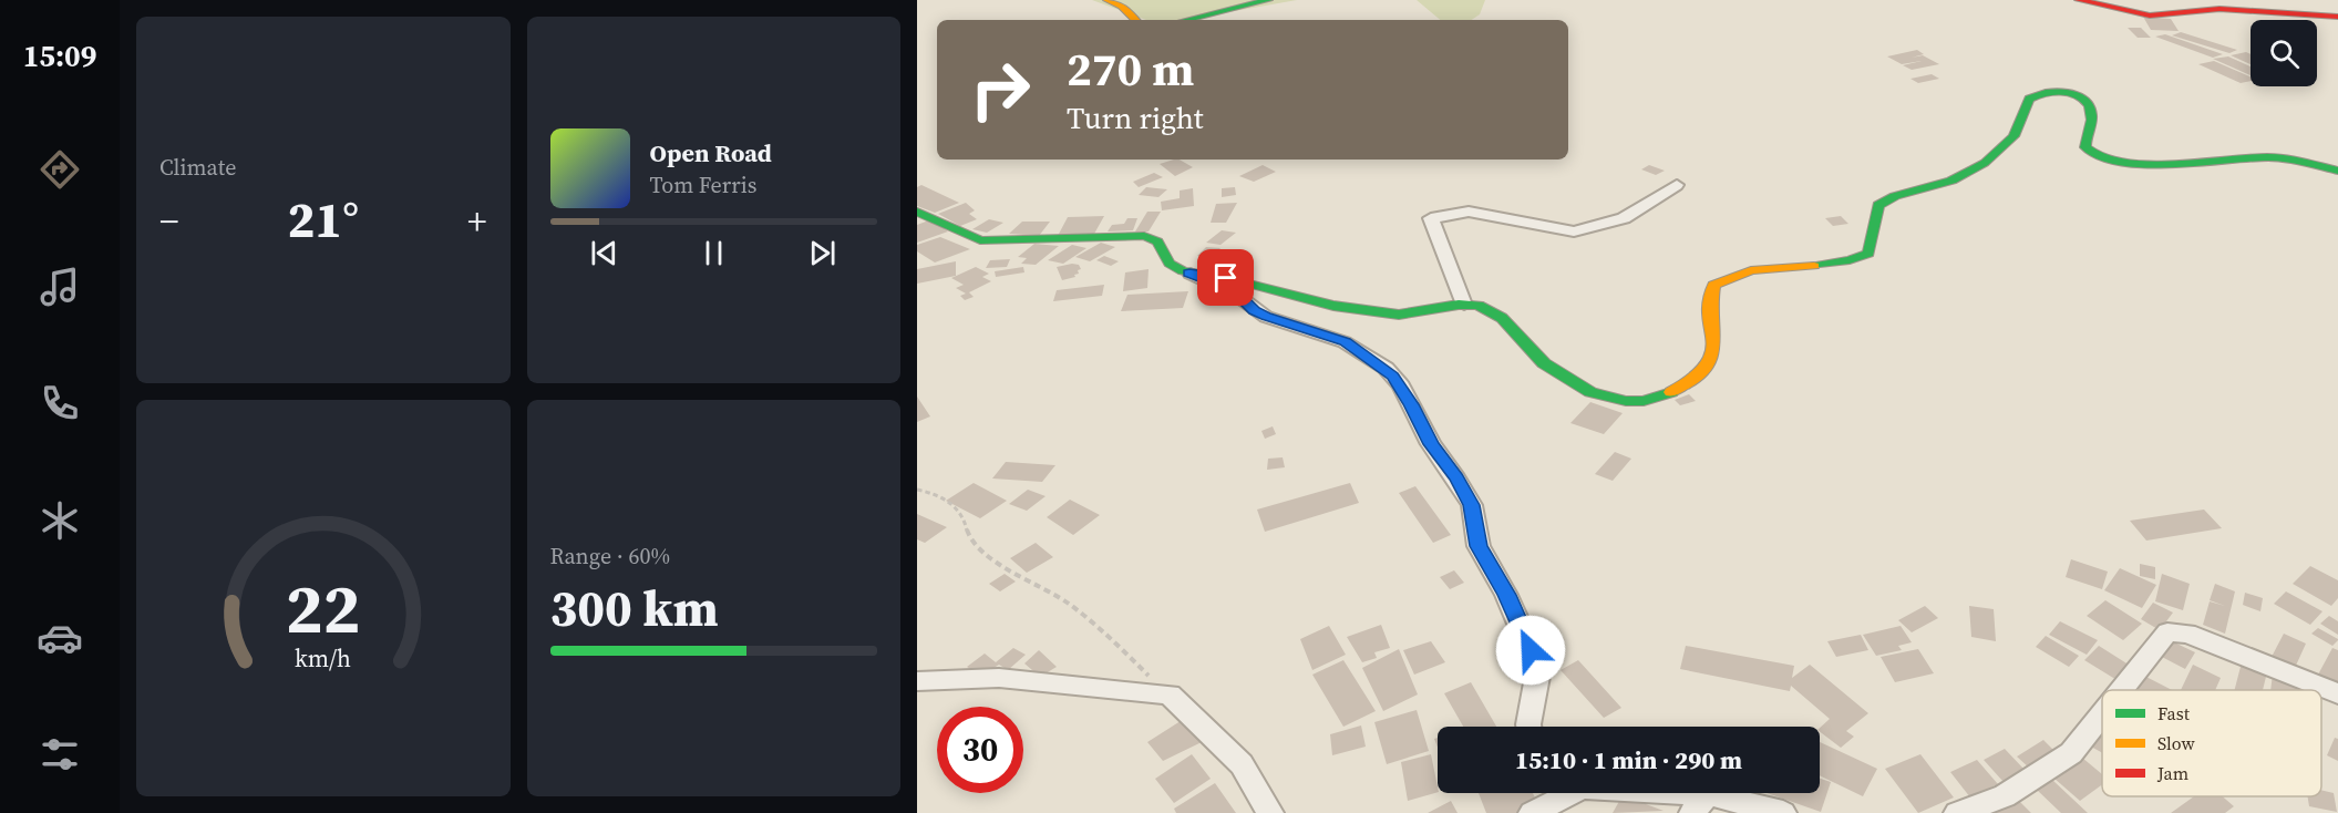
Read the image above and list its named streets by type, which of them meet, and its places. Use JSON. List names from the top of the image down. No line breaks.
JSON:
{"legend":["Fast","Slow","Jam"],"page":{"tabs":"15:09","tile":["Climate",["Range · 60%","300 km"]],"turn":["270 m","Turn right"],"song":["Open Road","Tom Ferris"],"heat":["−","21°","+"],"limit":"30","trip":"15:10 · 1 min · 290 m","gauge":["22","km/h"]}}
